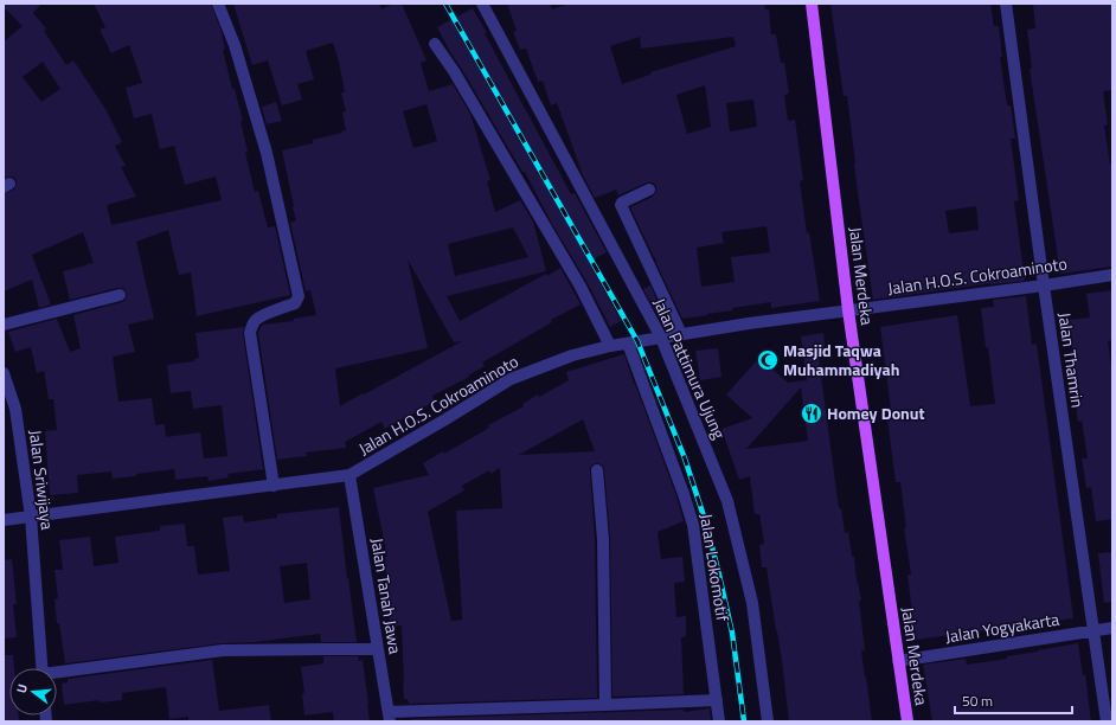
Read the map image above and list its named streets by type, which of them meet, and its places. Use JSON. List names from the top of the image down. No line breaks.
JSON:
{"streets":{"main road":["Jalan Merdeka"],"street":["Jalan H.O.S. Cokroaminoto","Jalan Thamrin","Jalan Pattimura Ujung","Jalan Sriwijaya","Jalan Lokomotif","Jalan Tanah Jawa","Jalan Yogyakarta"]},"crossings":[["Jalan Merdeka","Jalan H.O.S. Cokroaminoto"],["Jalan Merdeka","Jalan Yogyakarta"],["Jalan H.O.S. Cokroaminoto","Jalan Thamrin"],["Jalan H.O.S. Cokroaminoto","Jalan Pattimura Ujung"],["Jalan H.O.S. Cokroaminoto","Jalan Sriwijaya"],["Jalan H.O.S. Cokroaminoto","Jalan Lokomotif"],["Jalan H.O.S. Cokroaminoto","Jalan Tanah Jawa"],["Jalan Thamrin","Jalan Yogyakarta"]],"places":{"mosque":["Masjid Taqwa Muhammadiyah"],"restaurant":["Homey Donut"]},"scale_bar":"50 m","north":"left"}
